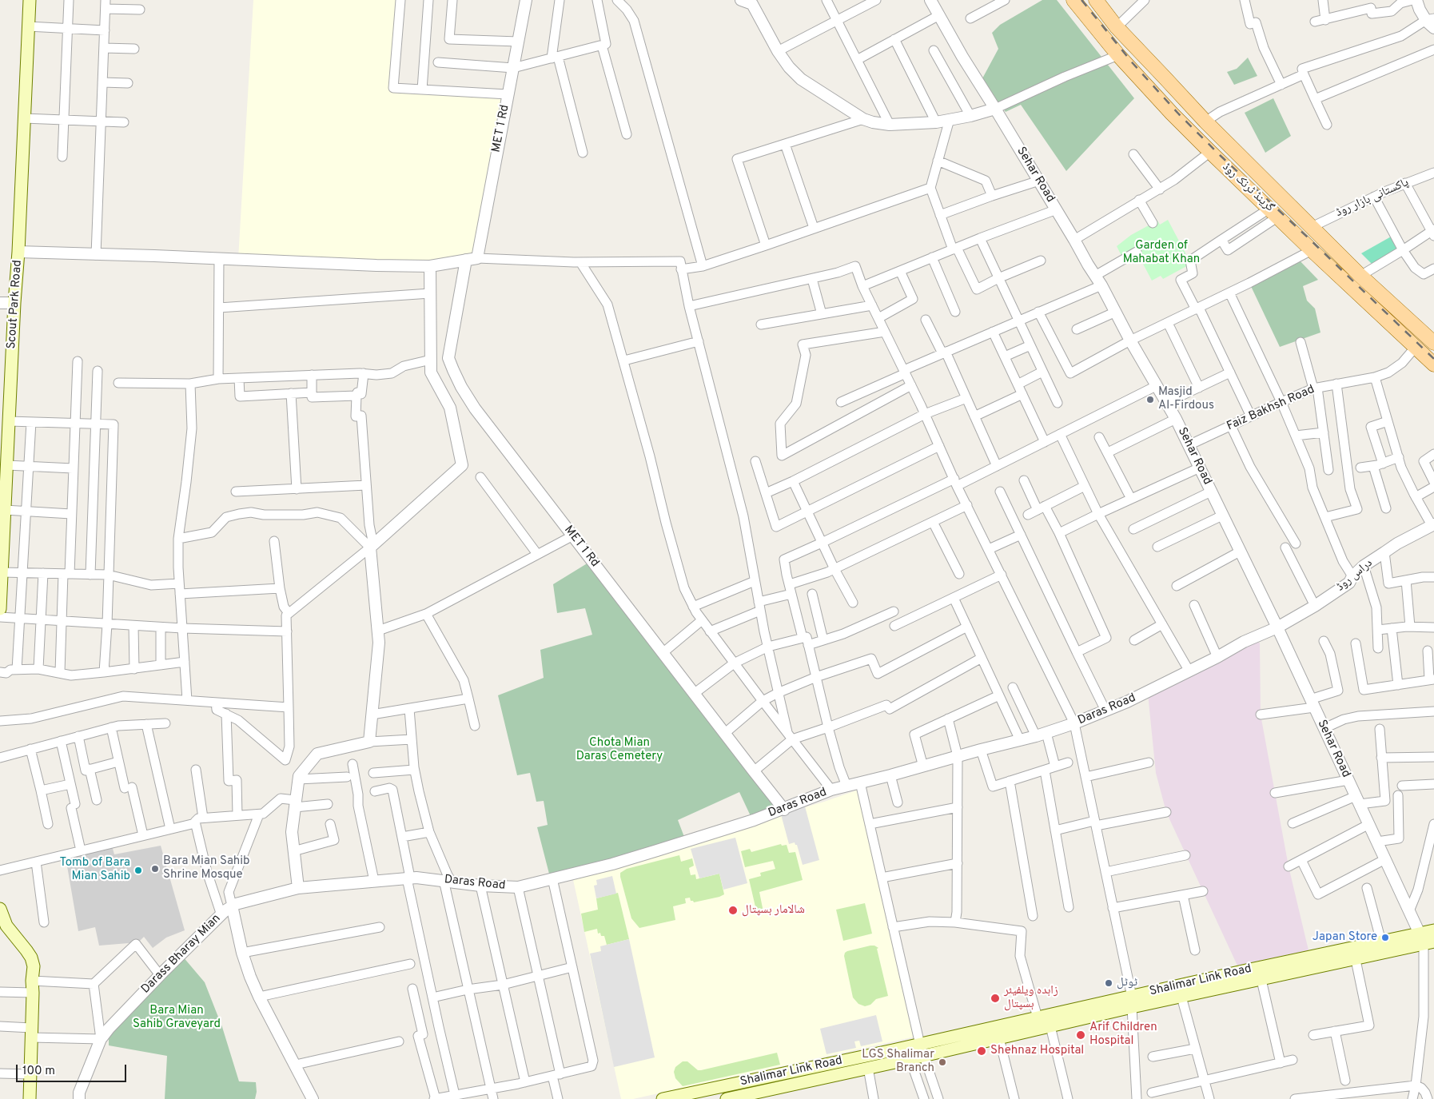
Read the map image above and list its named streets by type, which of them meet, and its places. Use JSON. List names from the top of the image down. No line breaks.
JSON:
{"streets":{"main road":["گرینڈ ٹرنک روڈ","Scout Park Road","Shalimar Link Road"],"street":["MET 1 Rd","Sehar Road","پاکستانی بازار روڈ","Faiz Bakhsh Road","دراس روڈ","Daras Road","Darass Bharay Mian"]},"crossings":[["MET 1 Rd","Daras Road"],["Sehar Road","Faiz Bakhsh Road"],["Sehar Road","دراس روڈ"],["Sehar Road","Daras Road"],["Sehar Road","Shalimar Link Road"],["گرینڈ ٹرنک روڈ","پاکستانی بازار روڈ"],["گرینڈ ٹرنک روڈ","Faiz Bakhsh Road"],["دراس روڈ","Daras Road"],["Daras Road","Darass Bharay Mian"]],"parks":["Garden of Mahabat Khan","Chota Mian Daras Cemetery","Bara Mian Sahib Graveyard"],"places":["Masjid Al-Firdous","Bara Mian Sahib Shrine Mosque","Tomb of Bara Mian Sahib","شالامار ہسپتال","Japan Store","ٹوٹل","زاہدہ ویلفیئر ہسپتال","Arif Children Hospital","Shehnaz Hospital","LGS Shalimar Branch"],"scale_bar":"100 m"}
